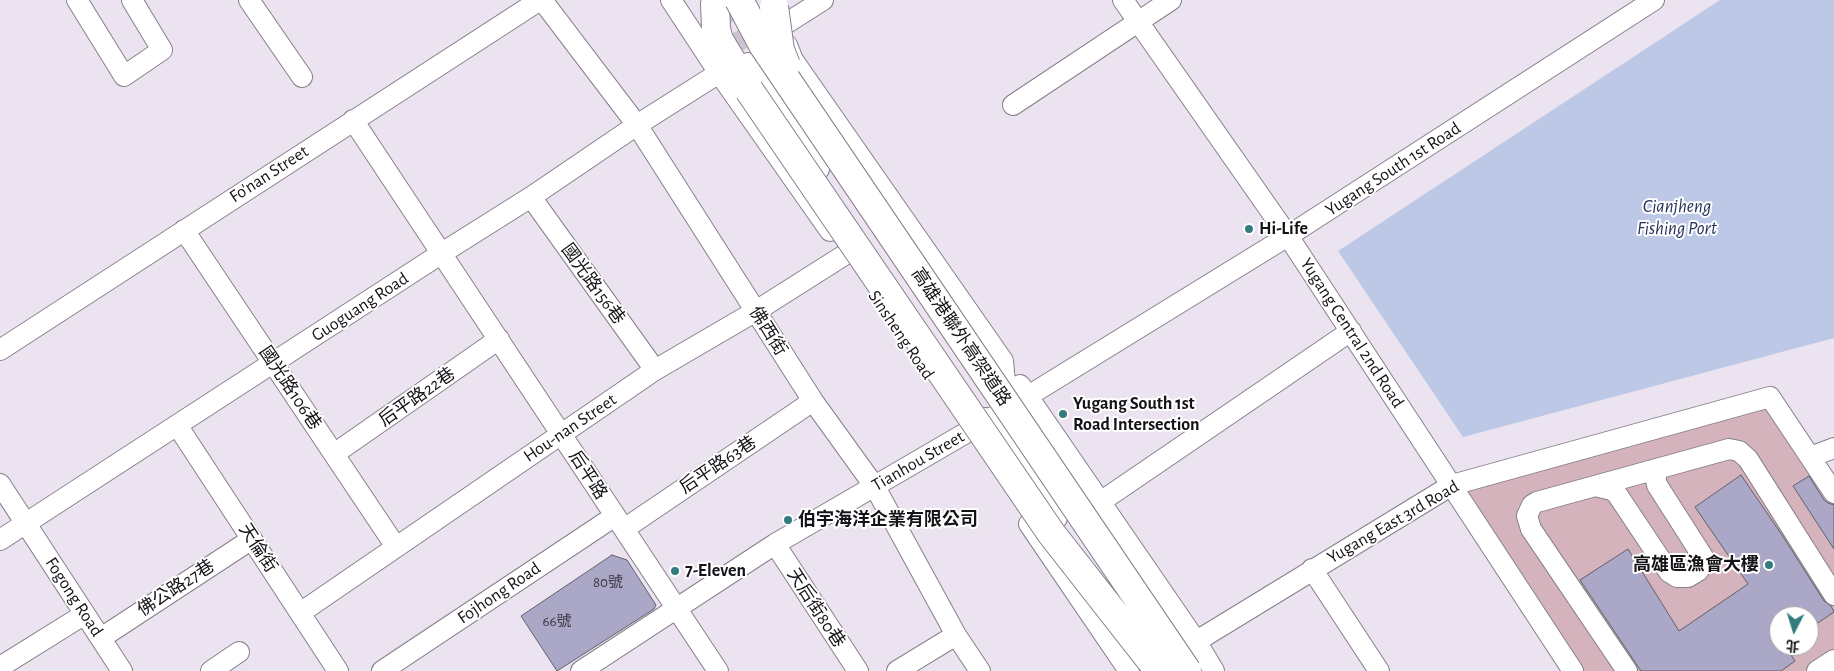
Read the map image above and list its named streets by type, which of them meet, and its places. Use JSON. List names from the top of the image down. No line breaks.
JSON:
{"streets":{"highway":["高雄港聯外高架道路"],"street":["Yugang South 1st Road","Fo'nan Street","國光路156巷","Guoguang Road","佛西街","Yugang Central 2nd Road","Sinsheng Road","國光路106巷","后平路22巷","Hou-nan Street","Tianhou Street","后平路63巷","后平路","Yugang East 3rd Road","天倫街","佛公路27巷","Fojhong Road","Fogong Road","天后街80巷"]},"crossings":[["Yugang South 1st Road","Yugang Central 2nd Road"],["Yugang South 1st Road","Tianhou Street"],["Fo'nan Street","佛西街"],["Fo'nan Street","國光路106巷"],["Fo'nan Street","后平路"],["國光路156巷","Guoguang Road"],["國光路156巷","Hou-nan Street"],["Guoguang Road","佛西街"],["Guoguang Road","Sinsheng Road"],["Guoguang Road","國光路106巷"],["Guoguang Road","后平路"],["Guoguang Road","天倫街"],["Guoguang Road","Fogong Road"],["佛西街","Hou-nan Street"],["佛西街","Tianhou Street"],["佛西街","后平路63巷"],["Yugang Central 2nd Road","Yugang East 3rd Road"],["Sinsheng Road","高雄港聯外高架道路"],["Sinsheng Road","Hou-nan Street"],["Sinsheng Road","Tianhou Street"],["Sinsheng Road","Yugang East 3rd Road"],["高雄港聯外高架道路","Yugang East 3rd Road"],["國光路106巷","后平路22巷"],["國光路106巷","Hou-nan Street"],["后平路22巷","后平路"],["Hou-nan Street","后平路"],["Hou-nan Street","天倫街"],["Tianhou Street","后平路"],["Tianhou Street","天后街80巷"],["后平路63巷","后平路"],["后平路63巷","Fojhong Road"],["后平路","Fojhong Road"],["天倫街","佛公路27巷"],["佛公路27巷","Fogong Road"]],"water":["Cianjheng Fishing Port"],"places":["Hi-Life","Yugang South 1st Road Intersection","伯宇海洋企業有限公司","高雄區漁會大樓","7-Eleven"],"house_numbers":["80號","66號"],"north":"bottom"}
